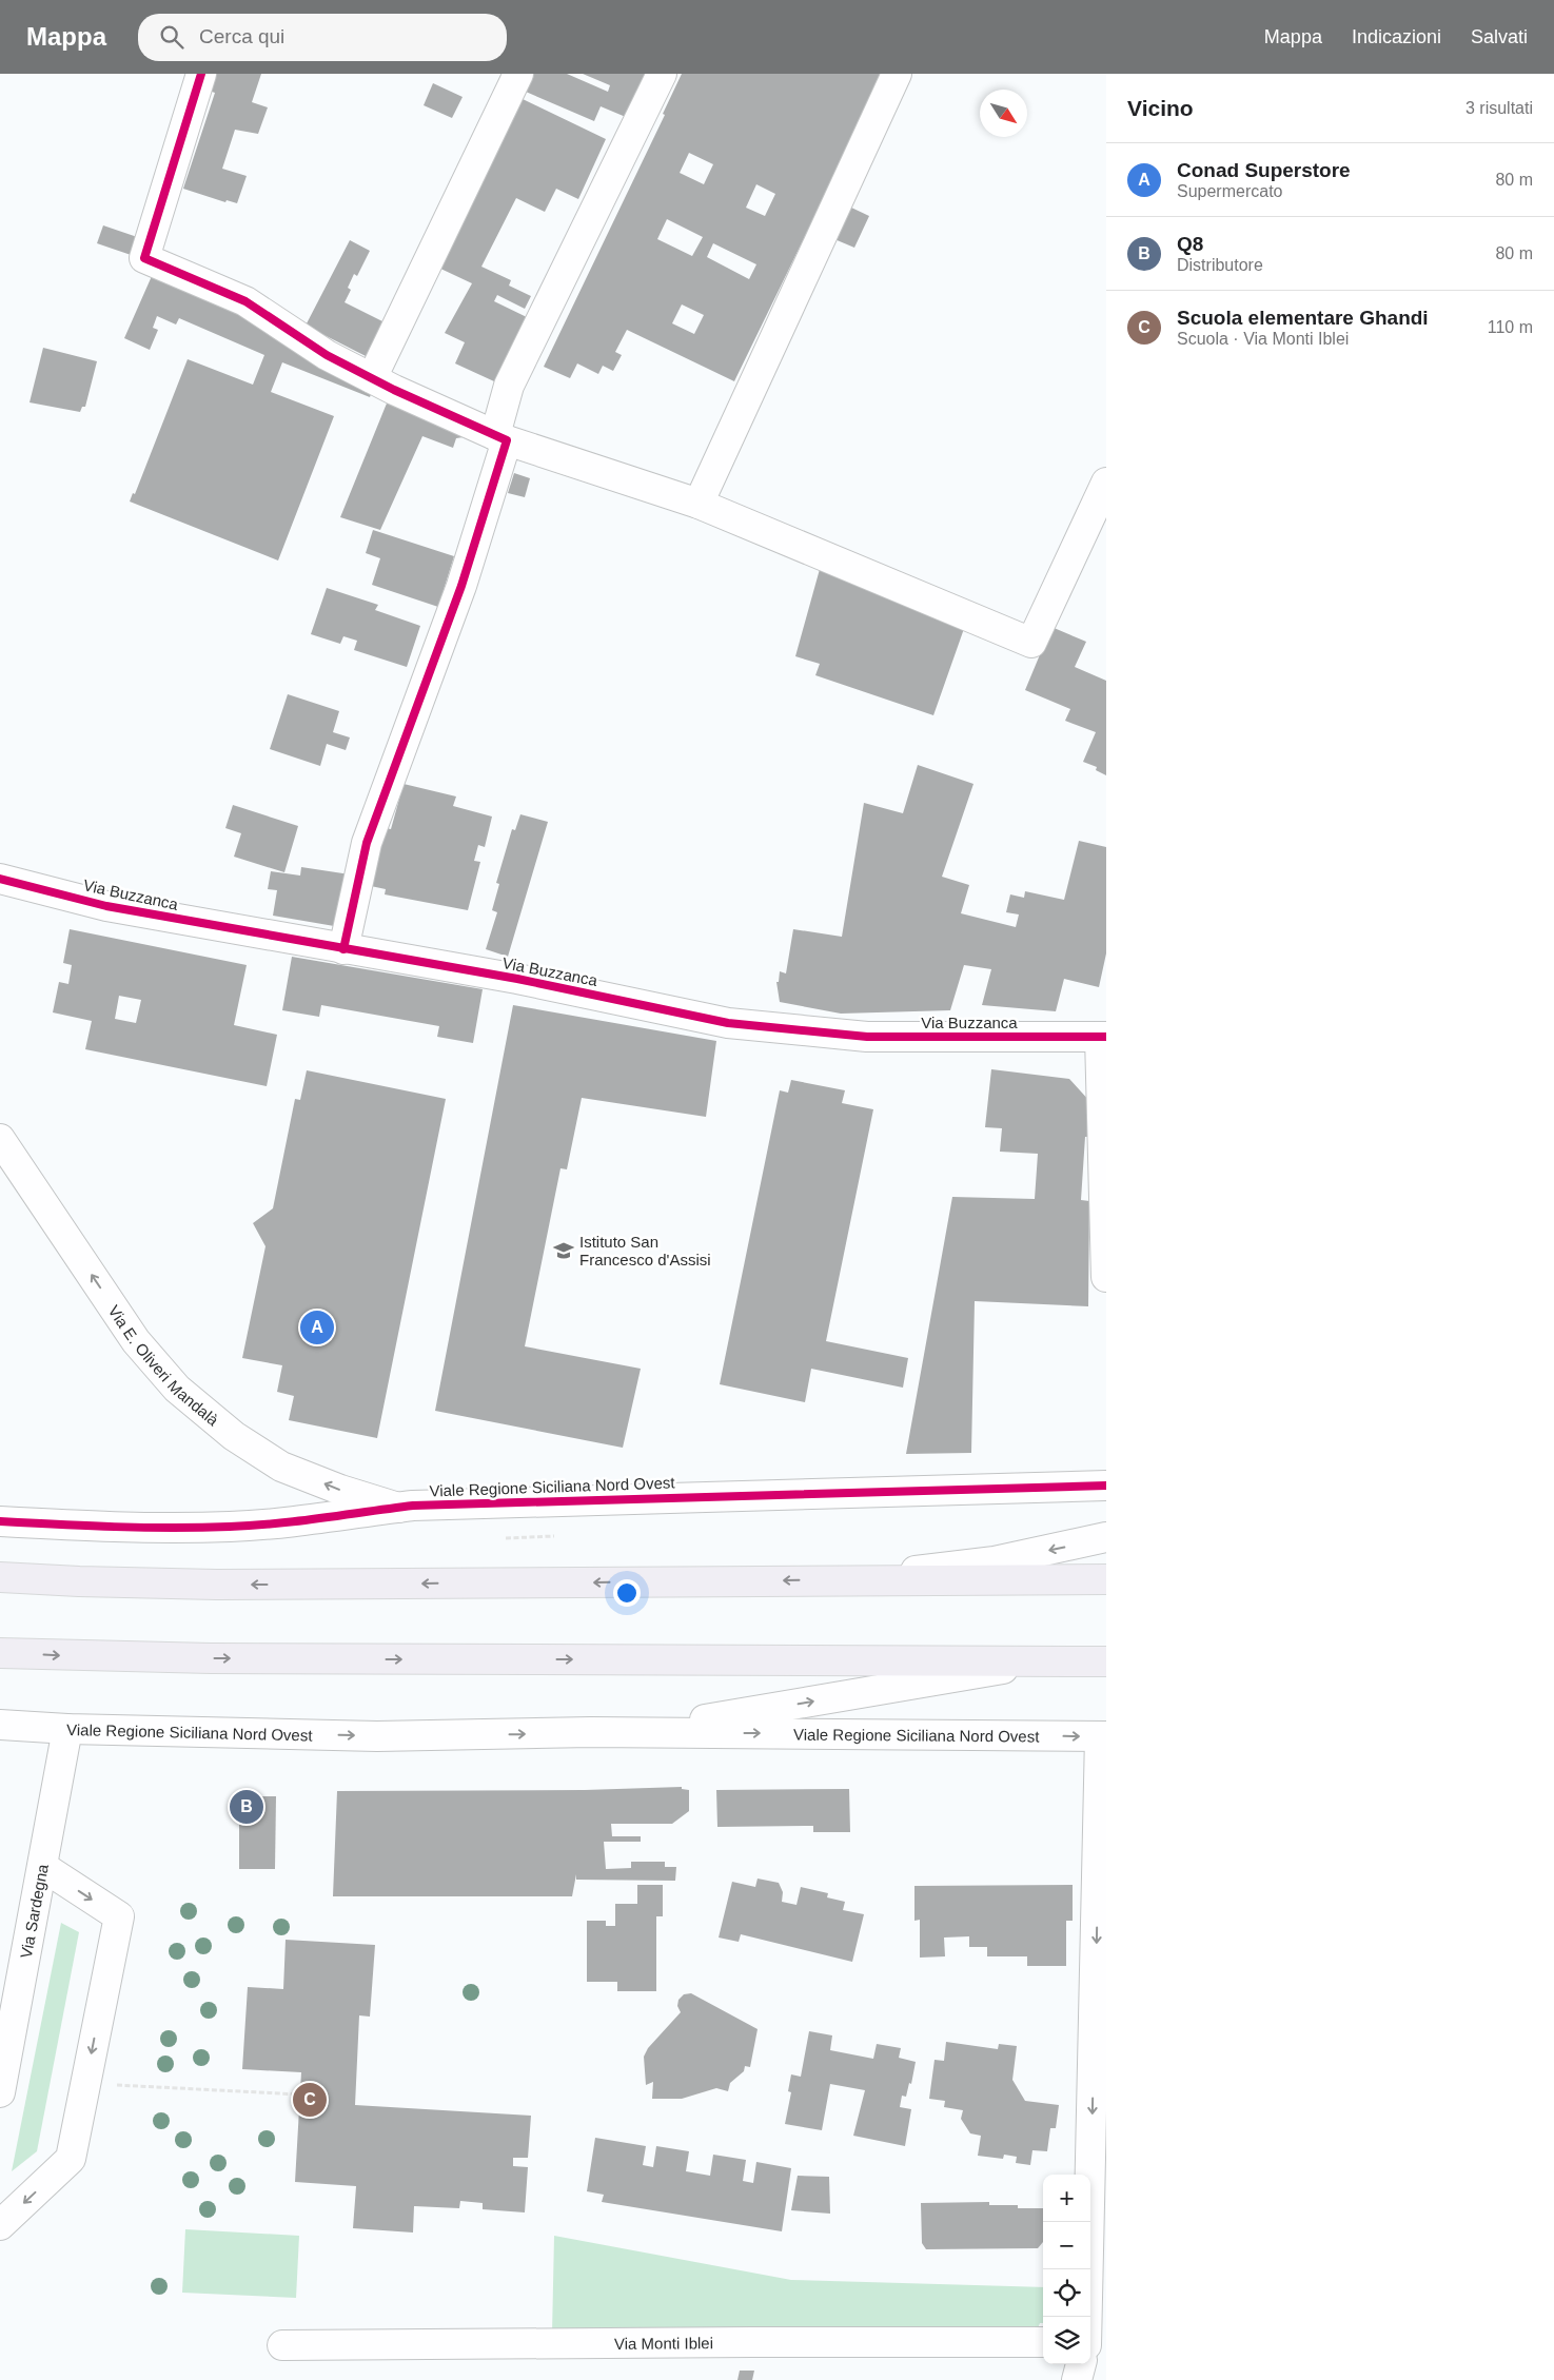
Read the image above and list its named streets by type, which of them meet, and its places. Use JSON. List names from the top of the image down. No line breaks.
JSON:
{"streets":{"street":["Via Buzzanca","Via E. Oliveri Mandalà","Viale Regione Siciliana Nord Ovest","Via Sardegna","Via Monti Iblei"]},"crossings":[["Via E. Oliveri Mandalà","Viale Regione Siciliana Nord Ovest"],["Viale Regione Siciliana Nord Ovest","Via Sardegna"]],"one_way":["Via E. Oliveri Mandalà"],"places":{"school or university":["Istituto San Francesco d'Assisi"]},"north":"bottom right","page":{"header":"Mappa","search":"Cerca qui","nav":["Mappa","Indicazioni","Salvati"],"heading":["Vicino","3 risultati"],"list":[{"mark":"A","name":"Conad Superstore","note":"Supermercato","value":"80 m"},{"mark":"B","name":"Q8","note":"Distributore","value":"80 m"},{"mark":"C","name":"Scuola elementare Ghandi","note":"Scuola · Via Monti Iblei","value":"110 m"}],"pins":["A","B","C"],"map_buttons":["+","−"]}}
